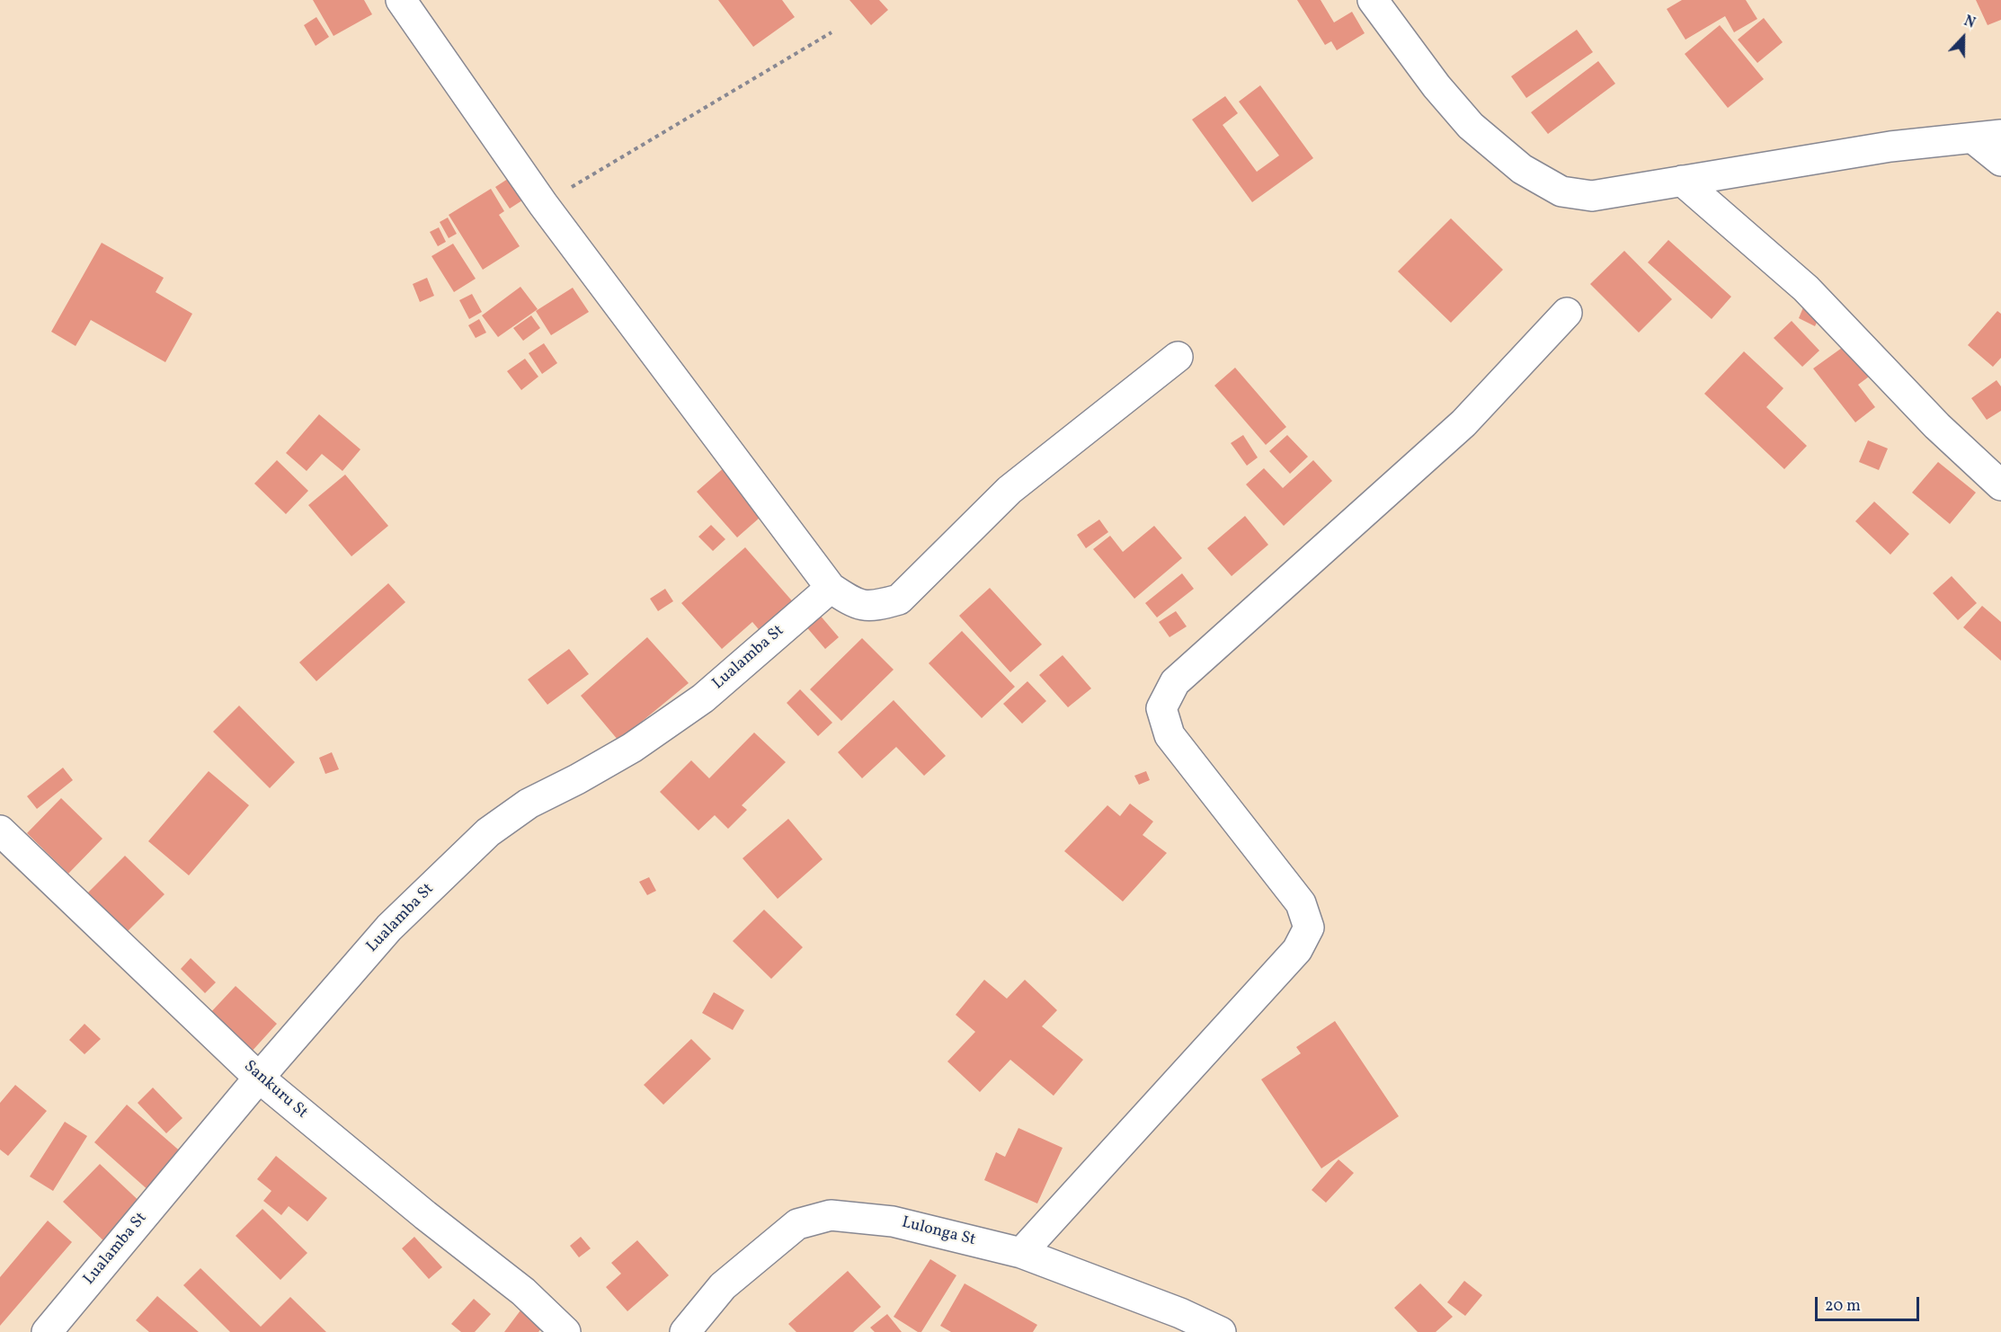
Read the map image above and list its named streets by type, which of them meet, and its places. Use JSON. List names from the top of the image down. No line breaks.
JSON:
{"streets":{"street":["Lualamba St","Sankuru St","Lulonga St"]},"crossings":[["Lualamba St","Sankuru St"]],"scale_bar":"20 m","north":"top"}
